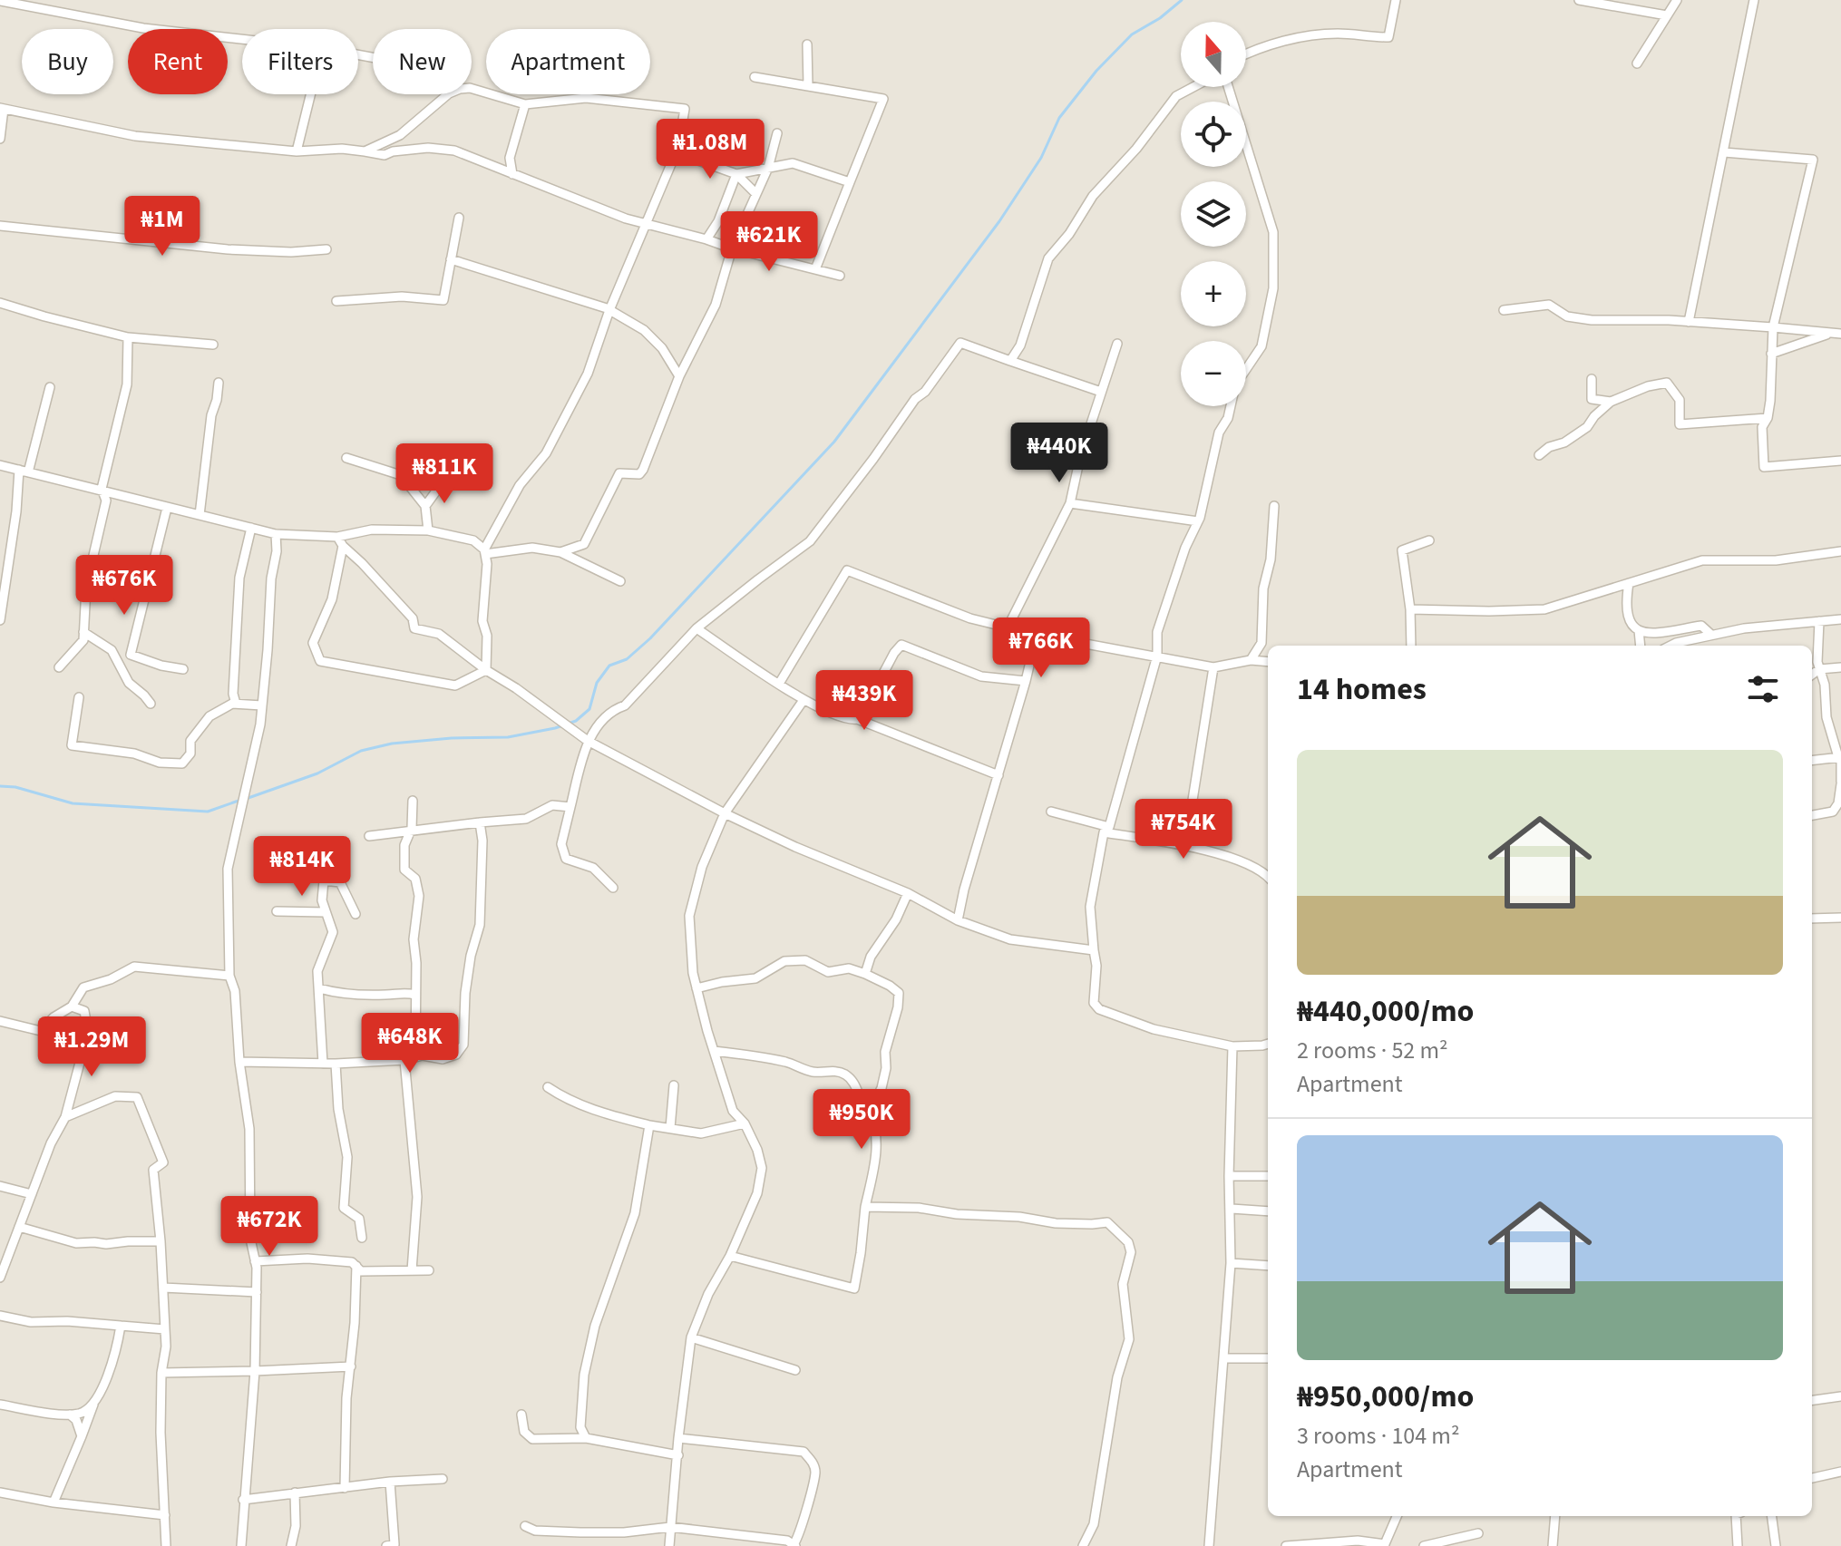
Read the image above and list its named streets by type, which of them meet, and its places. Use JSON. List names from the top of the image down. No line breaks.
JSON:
{"north":"top","page":{"map_buttons":["+","−"],"chip":["Buy","Rent","Filters","New","Apartment"],"price":["₦1.08M","₦1M","₦621K","₦440K","₦811K","₦676K","₦766K","₦439K","₦754K","₦814K","₦648K","₦1.29M","₦950K","₦672K"],"heading":"14 homes","list":[{"name":"₦440,000/mo","note":"2 rooms · 52 m² · Apartment"},{"name":"₦950,000/mo","note":"3 rooms · 104 m² · Apartment"}]}}
